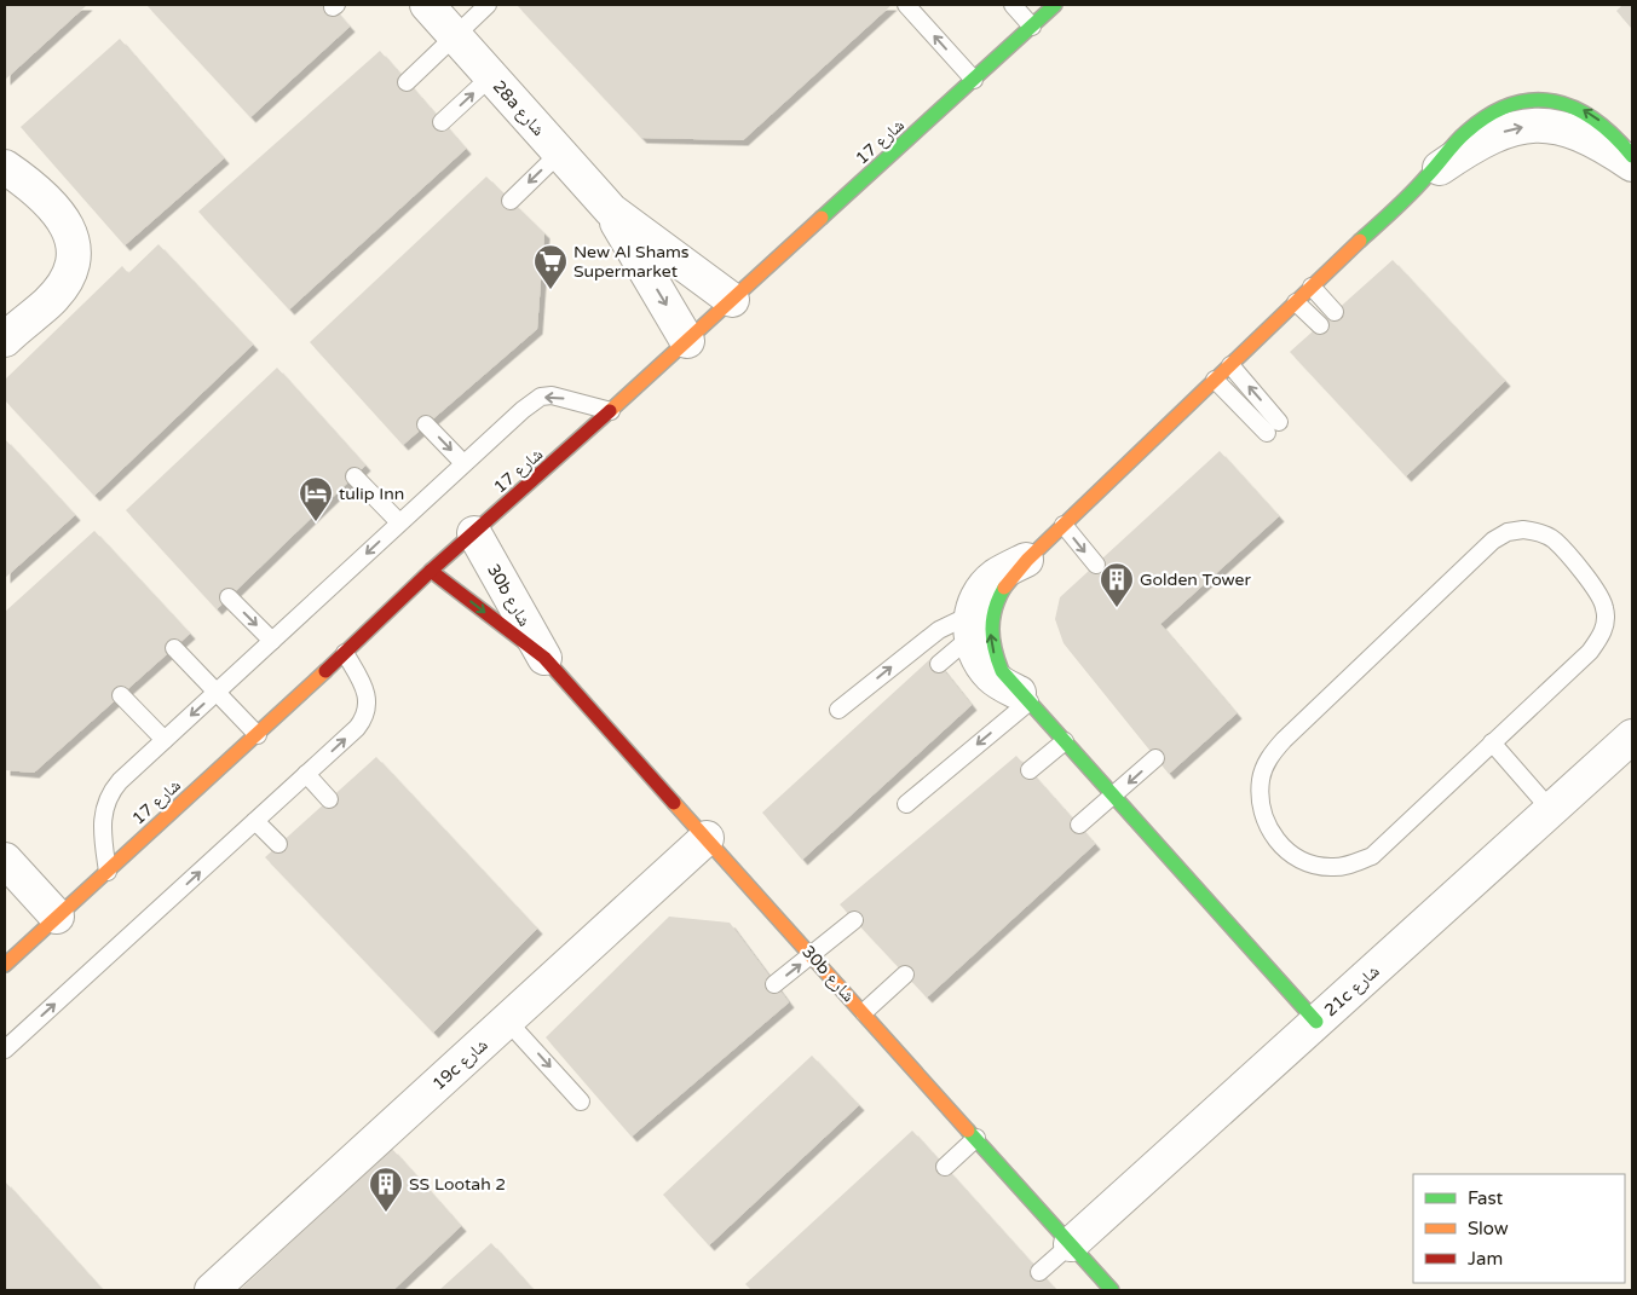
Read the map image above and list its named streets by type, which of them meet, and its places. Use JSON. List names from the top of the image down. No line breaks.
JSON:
{"streets":{"street":["28a شارع","شارع 17","30b شارع","21c شارع","19c شارع"]},"crossings":[["28a شارع","شارع 17"],["شارع 17","30b شارع"],["30b شارع","21c شارع"],["30b شارع","19c شارع"]],"places":{"supermarket":["New Al Shams Supermarket"],"hotel":["tulip Inn"],"building":["Golden Tower","SS Lootah 2"]},"legend":["Fast","Slow","Jam"]}
